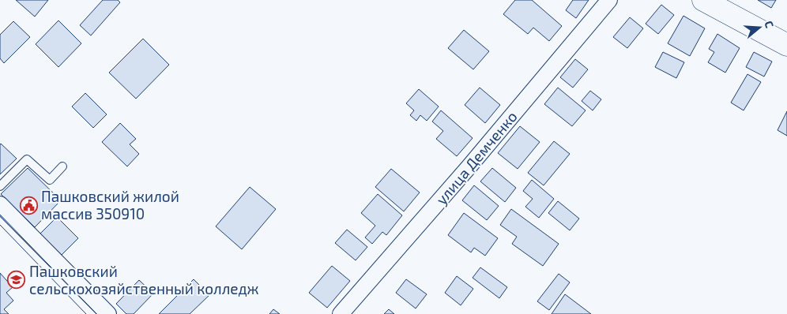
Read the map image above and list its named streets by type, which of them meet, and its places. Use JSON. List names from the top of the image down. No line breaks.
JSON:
{"streets":{"street":["улица Демченко"]},"places":{"public building":["Пашковский жилой массив 350910"],"school or university":["Пашковский сельскохозяйственный колледж"]},"north":"right"}
